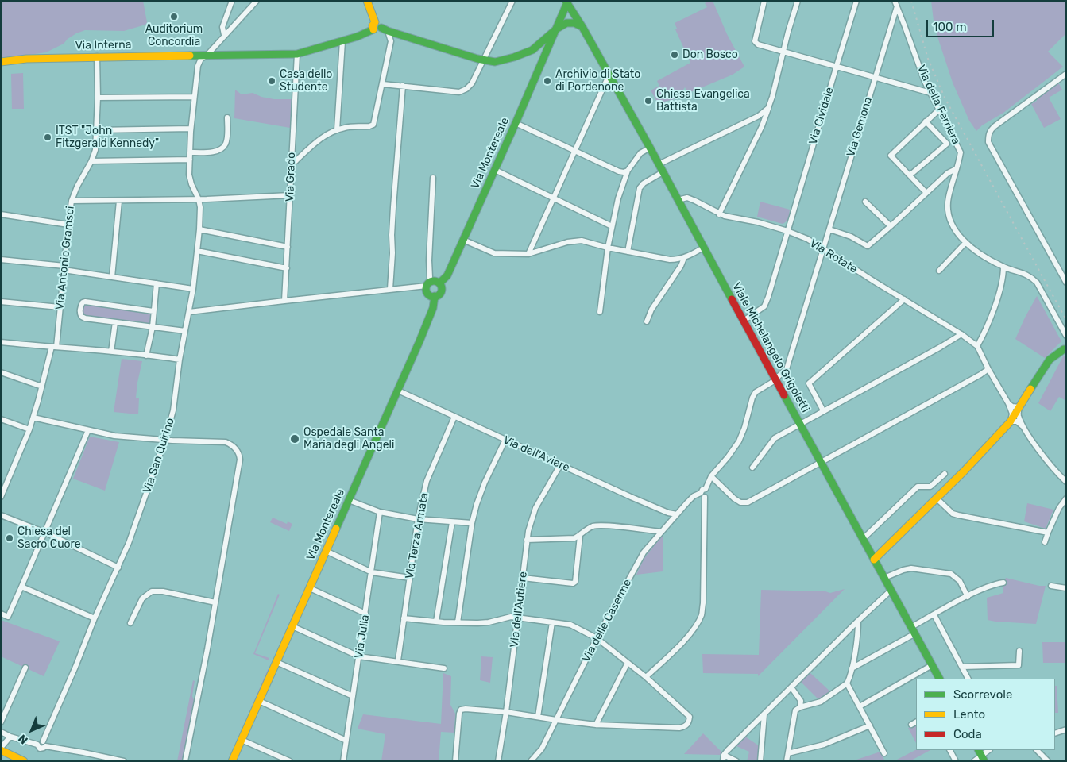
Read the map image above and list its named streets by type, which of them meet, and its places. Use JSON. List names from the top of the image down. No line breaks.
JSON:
{"streets":{"main road":["Via Interna","Via Montereale","Viale Michelangelo Grigoletti"],"street":["Via della Ferriera","Via Cividale","Via Gemona","Via Grado","Via Rotate","Via Antonio Gramsci","Via dell'Aviere","Via San Quirino","Via Terza Armata","Via dell'Autiere","Via delle Caserme","Via Julia"]},"crossings":[["Via Interna","Via Grado"],["Via Interna","Via Antonio Gramsci"],["Via Interna","Via San Quirino"],["Via della Ferriera","Via Gemona"],["Via Cividale","Via Rotate"],["Via Cividale","Viale Michelangelo Grigoletti"],["Via Gemona","Via Rotate"],["Via Gemona","Viale Michelangelo Grigoletti"],["Via Montereale","Viale Michelangelo Grigoletti"],["Via Montereale","Via dell'Aviere"],["Via Rotate","Viale Michelangelo Grigoletti"],["Via dell'Aviere","Via Terza Armata"],["Via dell'Aviere","Via dell'Autiere"],["Via dell'Aviere","Via delle Caserme"]],"places":["Auditorium Concordia","Don Bosco","Casa dello Studente","Archivio di Stato di Pordenone","Chiesa Evangelica Battista","ITST \"John Fitzgerald Kennedy\"","Ospedale Santa Maria degli Angeli","Chiesa del Sacro Cuore"],"legend":["Scorrevole","Lento","Coda"],"scale_bar":"100 m","north":"bottom left"}
